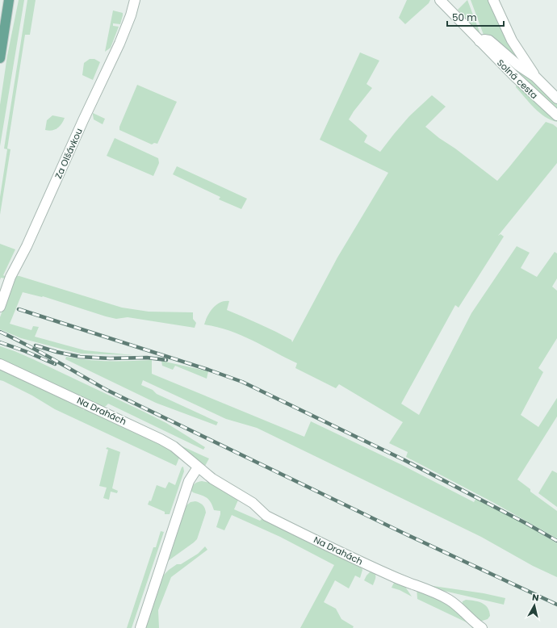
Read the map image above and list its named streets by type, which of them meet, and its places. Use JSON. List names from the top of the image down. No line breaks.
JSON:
{"streets":{"street":["Solná cesta","Za Olšávkou","Na Drahách"]},"scale_bar":"50 m","north":"top"}
